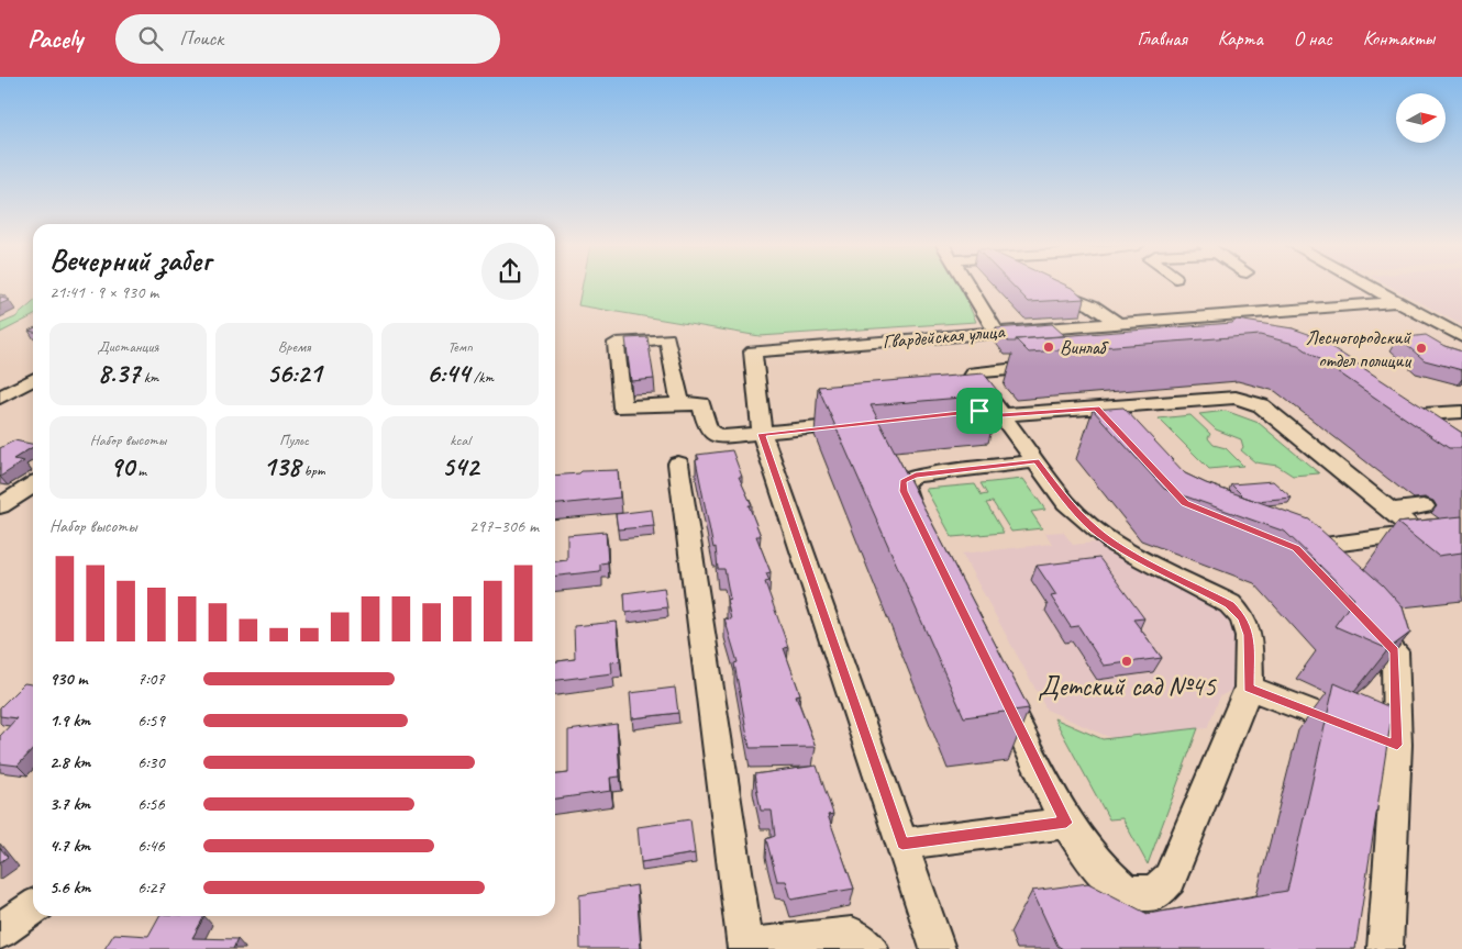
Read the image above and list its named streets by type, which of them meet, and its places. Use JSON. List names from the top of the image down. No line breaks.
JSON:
{"streets":{"street":["Гвардейская улица"]},"places":["Винлаб","Лесногородский отдел полиции","Детский сад №45"],"north":"right","page":{"header":"Pacely","search":"Поиск","nav":["Главная","Карта","О нас","Контакты"],"heading":["Вечерний забег","21:41 · 9 × 930 m"],"stats":[["Дистанция","8.37 km"],["Время","56:21"],["Темп","6:44 /km"],["Набор высоты","90 m"],["Пульс","138 bpm"],["kcal","542"]],"chart":["Набор высоты","297–306 m"],"list":[{"name":"930 m","note":"7:07"},{"name":"1.9 km","note":"6:59"},{"name":"2.8 km","note":"6:30"},{"name":"3.7 km","note":"6:56"},{"name":"4.7 km","note":"6:46"},{"name":"5.6 km","note":"6:27"}]}}
